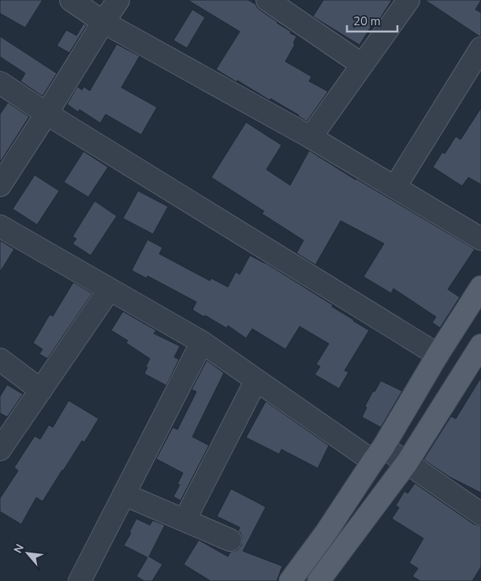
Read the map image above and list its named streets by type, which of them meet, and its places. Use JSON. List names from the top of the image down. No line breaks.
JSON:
{"scale_bar":"20 m","north":"top left"}
